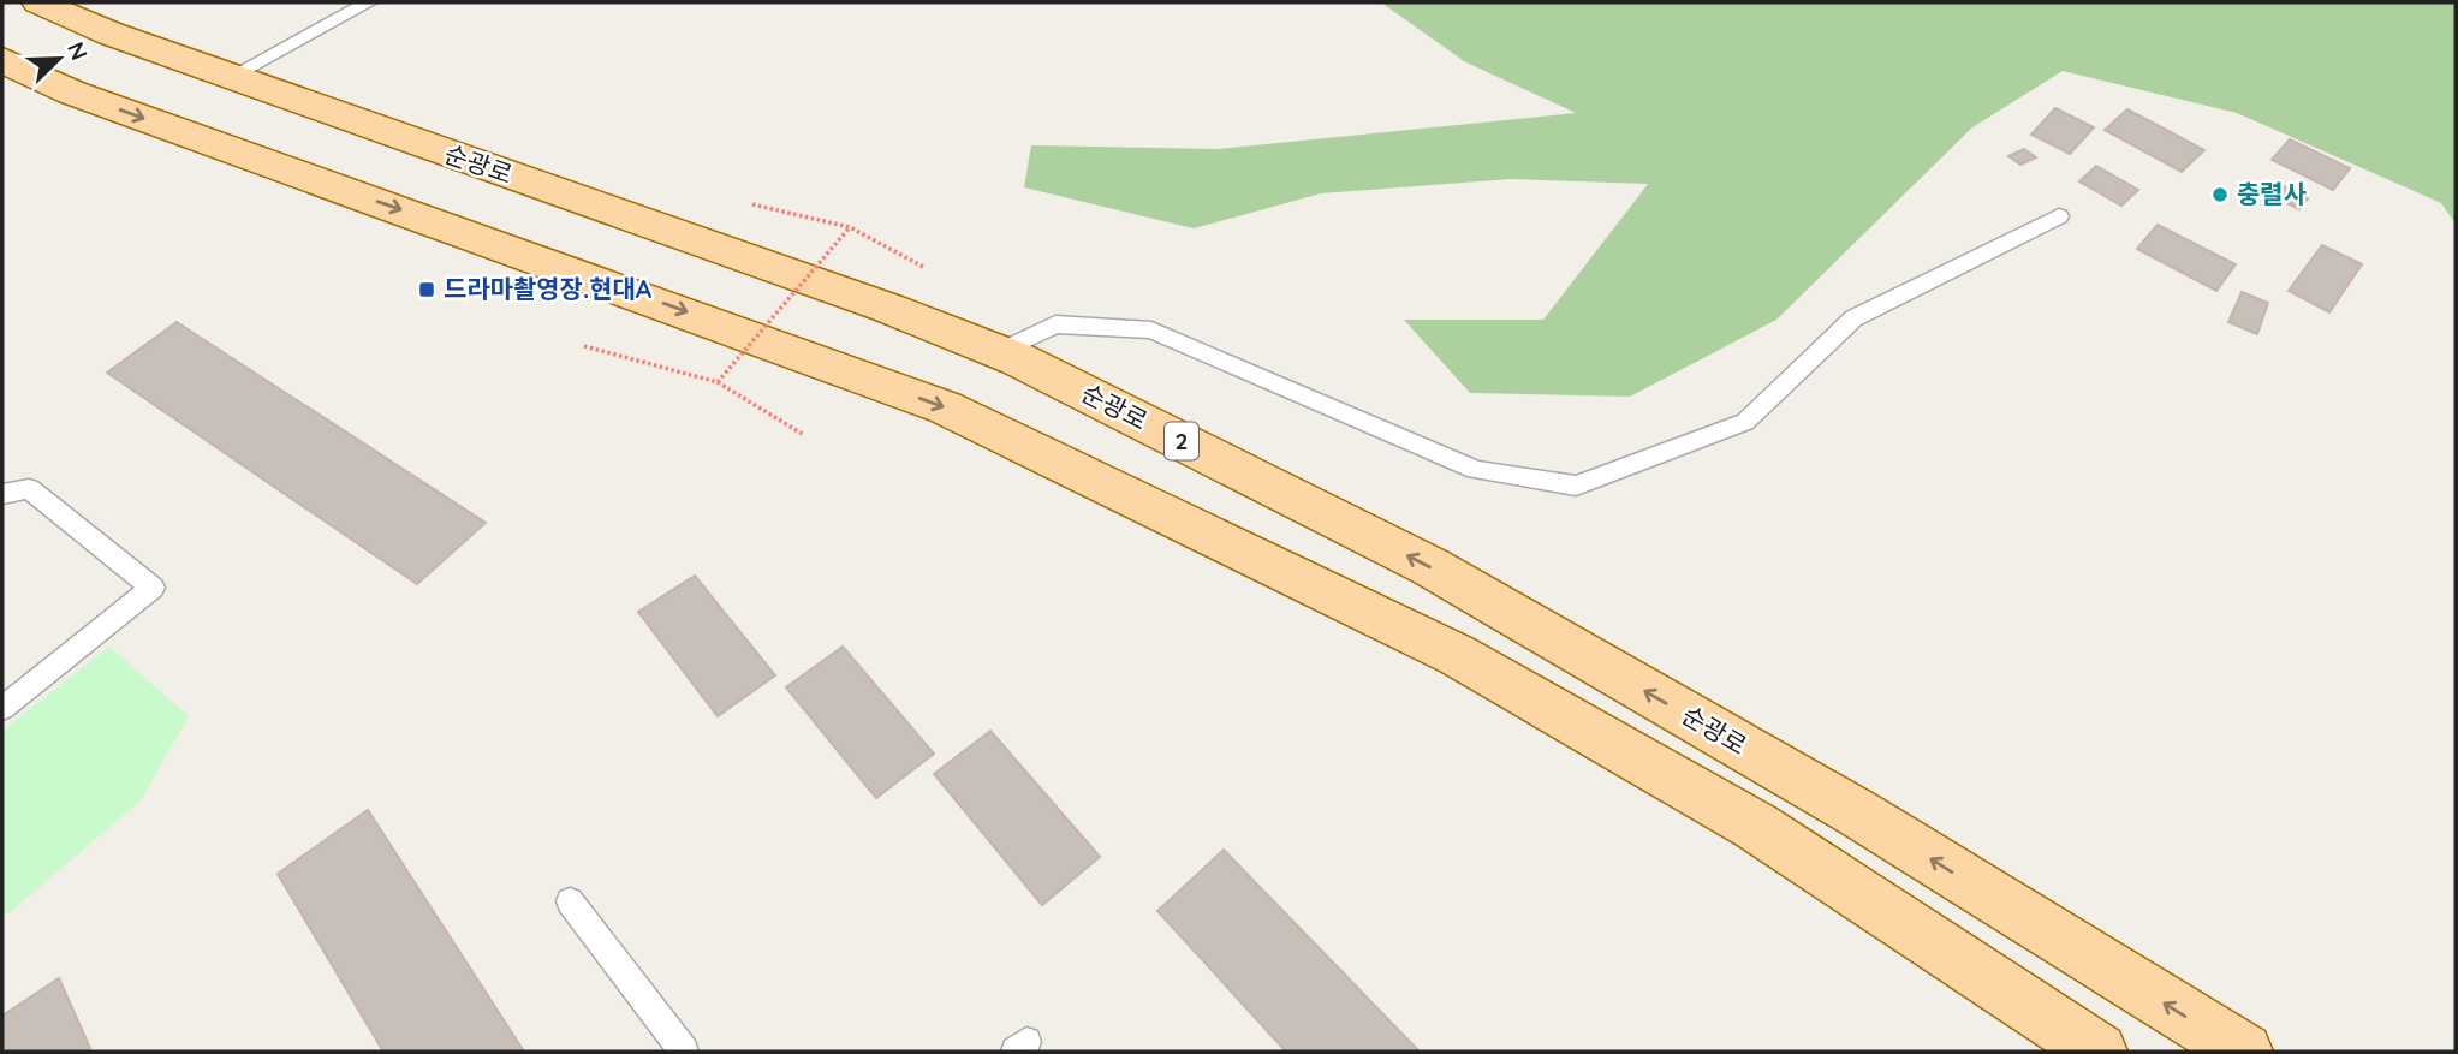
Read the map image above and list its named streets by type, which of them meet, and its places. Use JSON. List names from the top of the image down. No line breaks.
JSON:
{"streets":{"main road":["순광로","2"]},"places":{"other":["충렬사"],"transit":["드라마촬영장.현대A"]},"north":"top right"}
